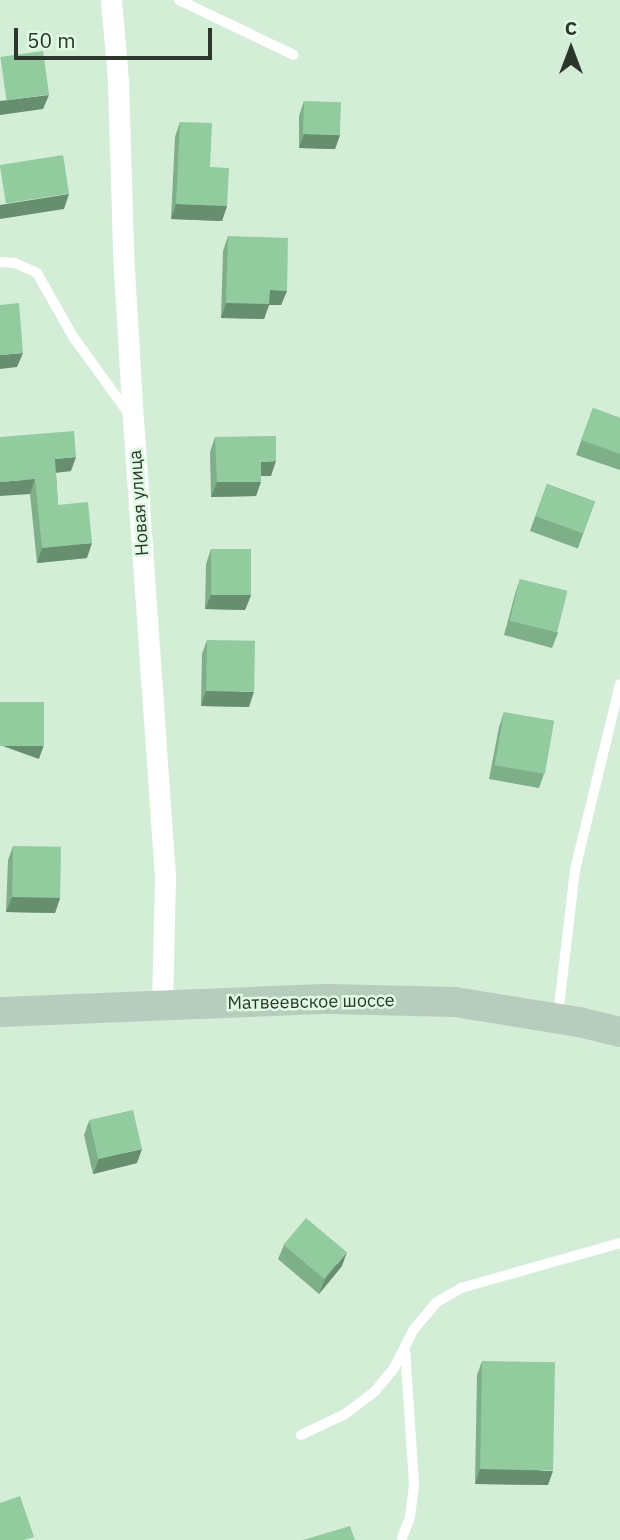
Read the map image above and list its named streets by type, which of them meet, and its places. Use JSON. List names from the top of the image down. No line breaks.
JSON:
{"streets":{"main road":["Матвеевское шоссе"],"street":["Новая улица"]},"crossings":[["Новая улица","Матвеевское шоссе"]],"scale_bar":"50 m","north":"top"}
